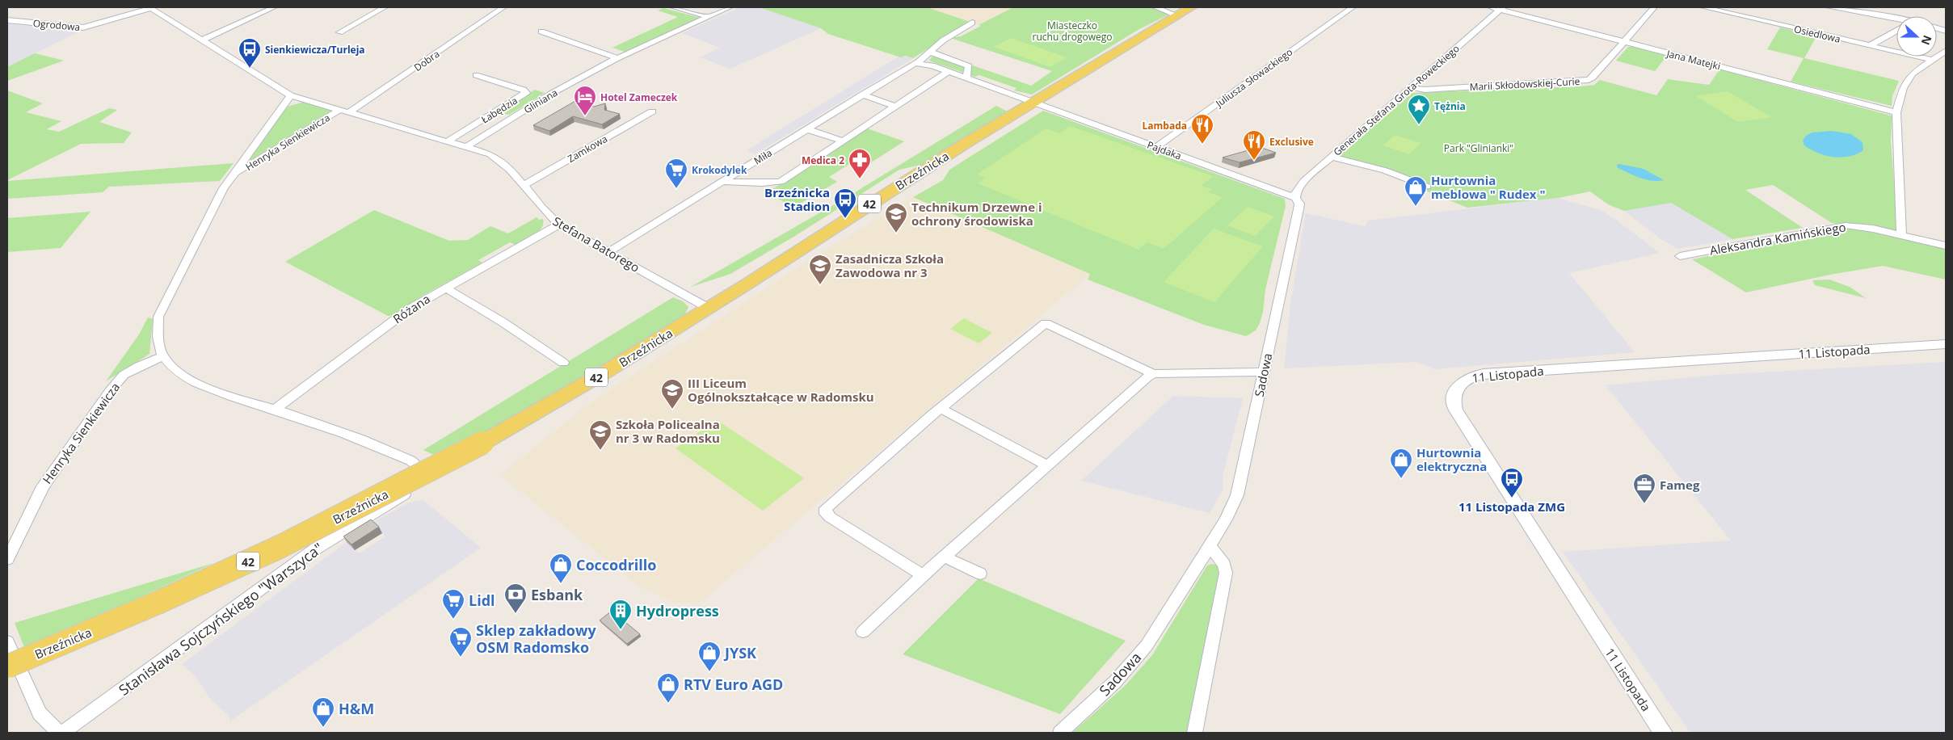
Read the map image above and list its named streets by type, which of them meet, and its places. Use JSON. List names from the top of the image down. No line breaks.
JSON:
{"streets":{"main road":["Brzeźnicka","42"],"street":["Ogrodowa","Osiedlowa","Jana Matejki","Dobra","Juliusza Słowackiego","Marii Skłodowskiej-Curie","Generała Stefana Grota-Roweckiego","Gliniana","Łabędzia","Henryka Sienkiewicza","Zamkowa","Pajdaka","Miła","Aleksandra Kamińskiego","Stefana Batorego","Różana","11 Listopada","Sadowa","Stanisława Sojczyńskiego \"Warszyca\""]},"crossings":[["Ogrodowa","Henryka Sienkiewicza"],["Jana Matejki","Marii Skłodowskiej-Curie"],["Jana Matejki","Generała Stefana Grota-Roweckiego"],["Dobra","Henryka Sienkiewicza"],["Dobra","Stefana Batorego"],["Juliusza Słowackiego","Pajdaka"],["Marii Skłodowskiej-Curie","Generała Stefana Grota-Roweckiego"],["Generała Stefana Grota-Roweckiego","Pajdaka"],["Generała Stefana Grota-Roweckiego","Sadowa"],["Gliniana","Stefana Batorego"],["Łabędzia","Stefana Batorego"],["Henryka Sienkiewicza","Stefana Batorego"],["Zamkowa","Stefana Batorego"],["Pajdaka","Brzeźnicka"],["Pajdaka","Sadowa"],["Miła","Stefana Batorego"],["Brzeźnicka","Stefana Batorego"],["Stefana Batorego","Różana"],["Różana","Stanisława Sojczyńskiego \"Warszyca\""]],"parks":["Miasteczko ruchu drogowego","Park \"Glinianki\""],"places":{"bus stop":["Sienkiewicza/Turleja","Brzeźnicka Stadion","11 Listopada ZMG"],"hotel":["Hotel Zameczek"],"place":["Tężnia"],"restaurant":["Lambada","Exclusive"],"pharmacy":["Medica 2"],"supermarket":["Krokodylek","Lidl","Sklep zakładowy OSM Radomsko"],"shop":["Hurtownia meblowa \" Rudex \"","Hurtownia elektryczna","Coccodrillo","JYSK","RTV Euro AGD","H&M"],"school or university":["Technikum Drzewne i ochrony środowiska","Zasadnicza Szkoła Zawodowa nr 3","III Liceum Ogólnokształcące w Radomsku","Szkoła Policealna nr 3 w Radomsku"],"office":["Fameg"],"bank":["Esbank"],"building":["Hydropress"]},"north":"right"}
